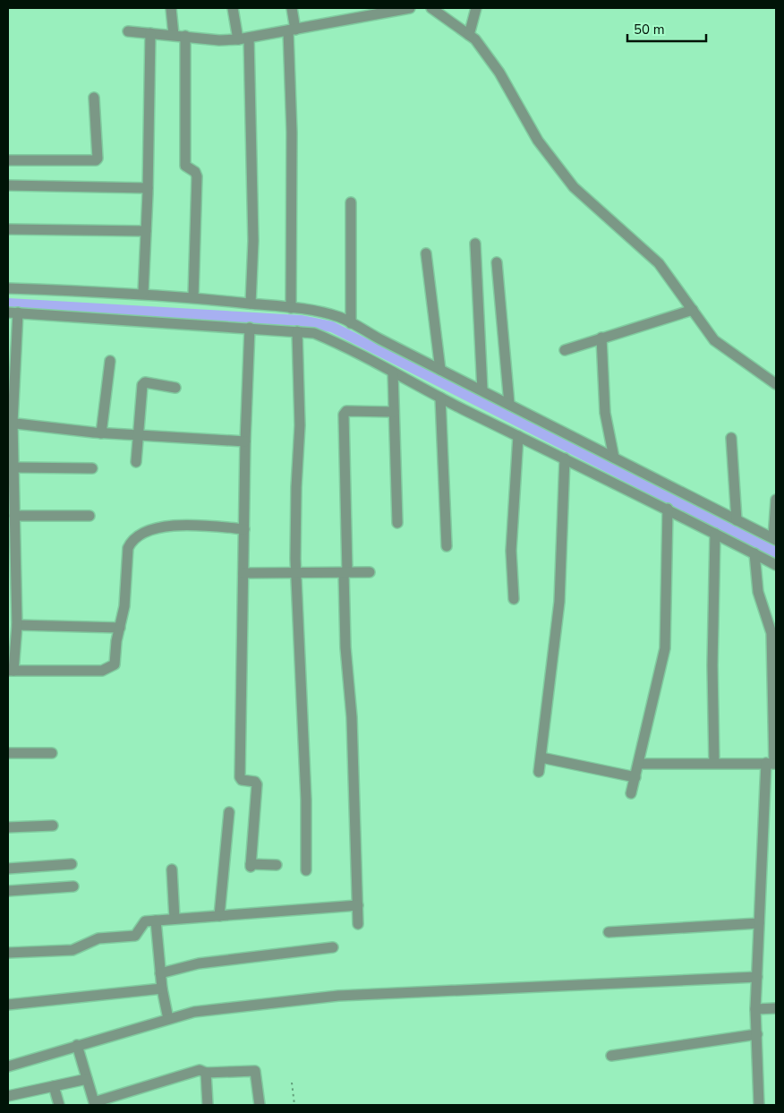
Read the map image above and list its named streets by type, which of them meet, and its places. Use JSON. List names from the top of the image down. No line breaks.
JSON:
{"scale_bar":"50 m"}
